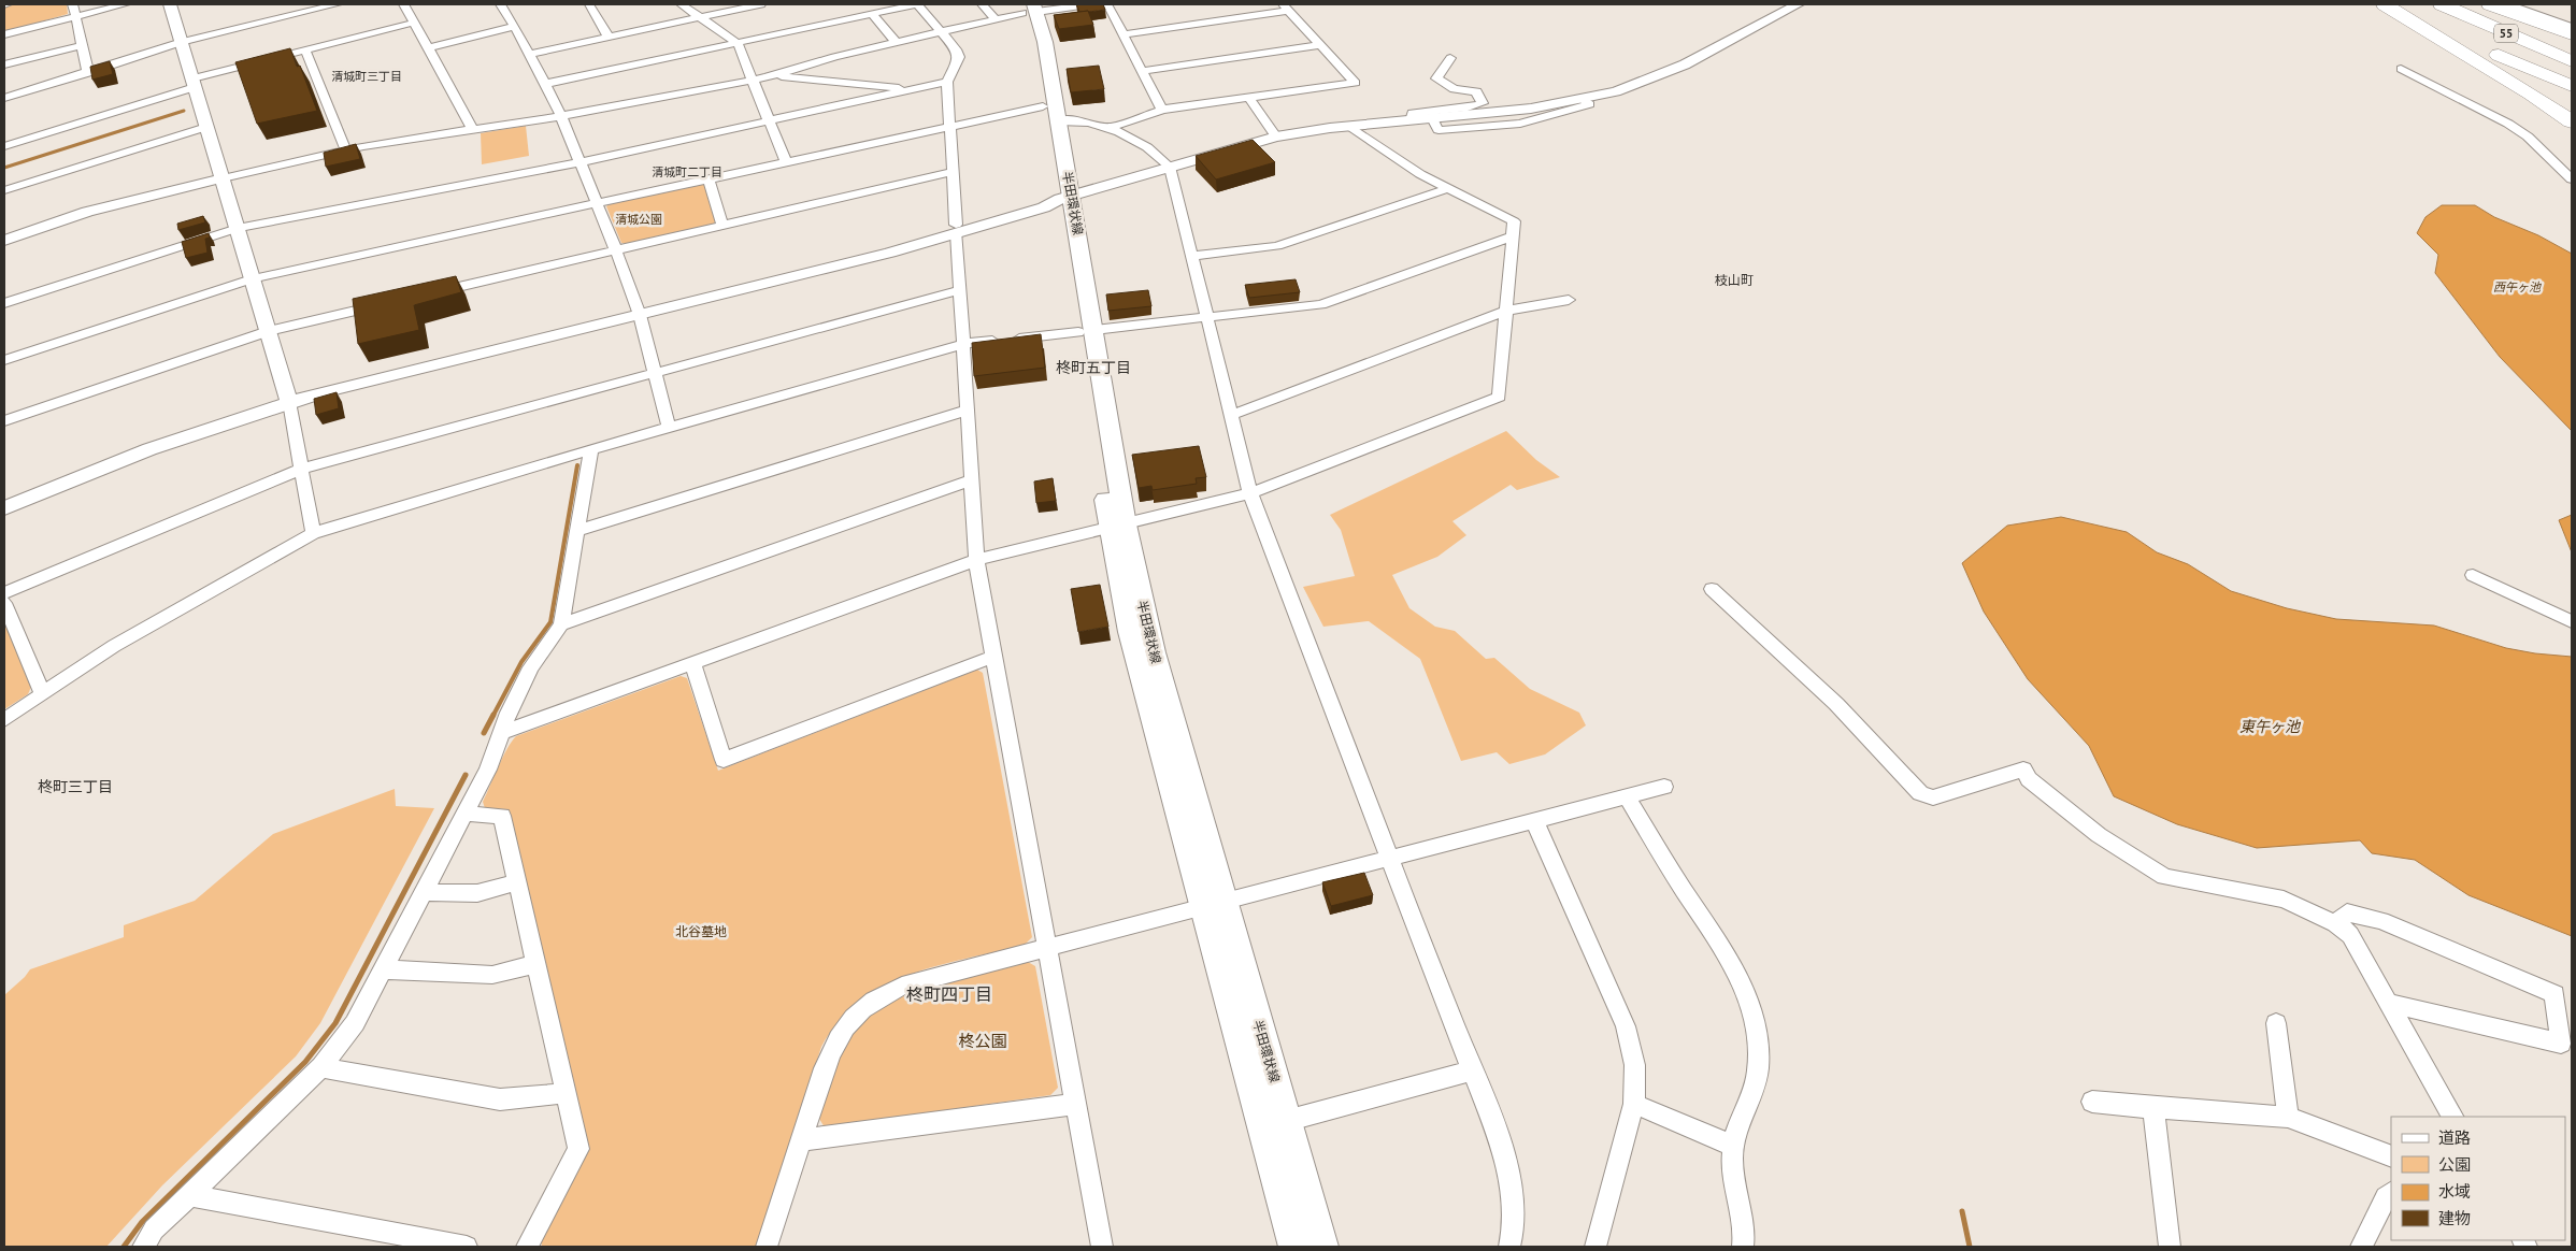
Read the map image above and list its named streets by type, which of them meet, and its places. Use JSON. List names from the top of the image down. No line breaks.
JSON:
{"streets":{"highway":["55"],"main road":["半田環状線"]},"districts":["清城町三丁目","清城町二丁目","枝山町","柊町五丁目","柊町三丁目","柊町四丁目"],"water":["西午ヶ池","東午ヶ池"],"parks":["清城公園","北谷墓地","柊公園"],"legend":["道路","公園","水域","建物"]}
